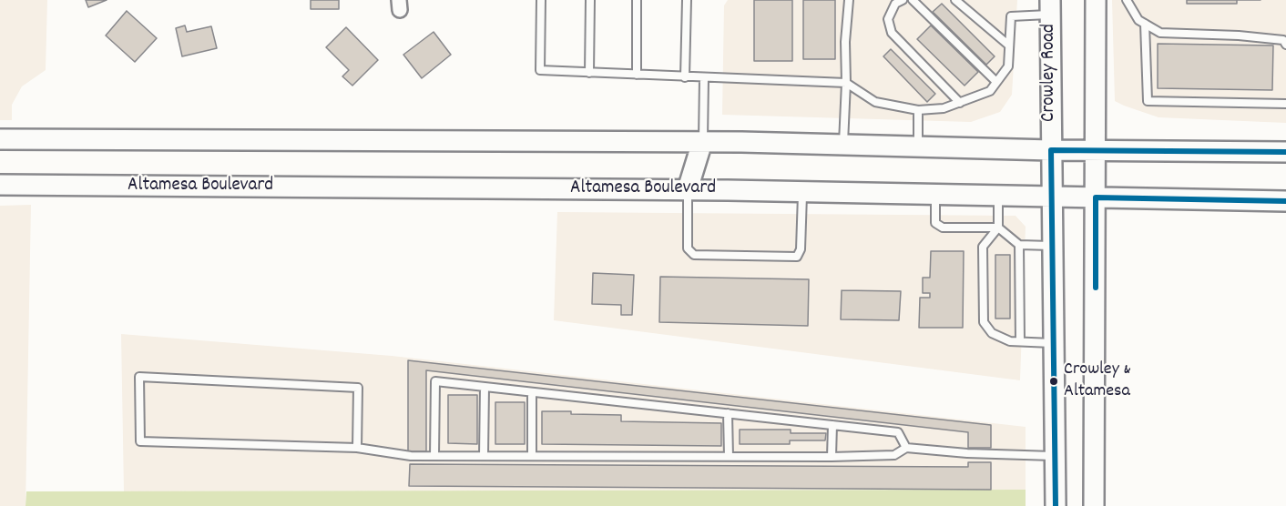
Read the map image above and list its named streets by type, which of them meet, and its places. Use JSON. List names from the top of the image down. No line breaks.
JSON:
{"streets":{"main road":["Crowley Road","Altamesa Boulevard"]},"crossings":[["Crowley Road","Altamesa Boulevard"]],"places":["Crowley & Altamesa"]}
